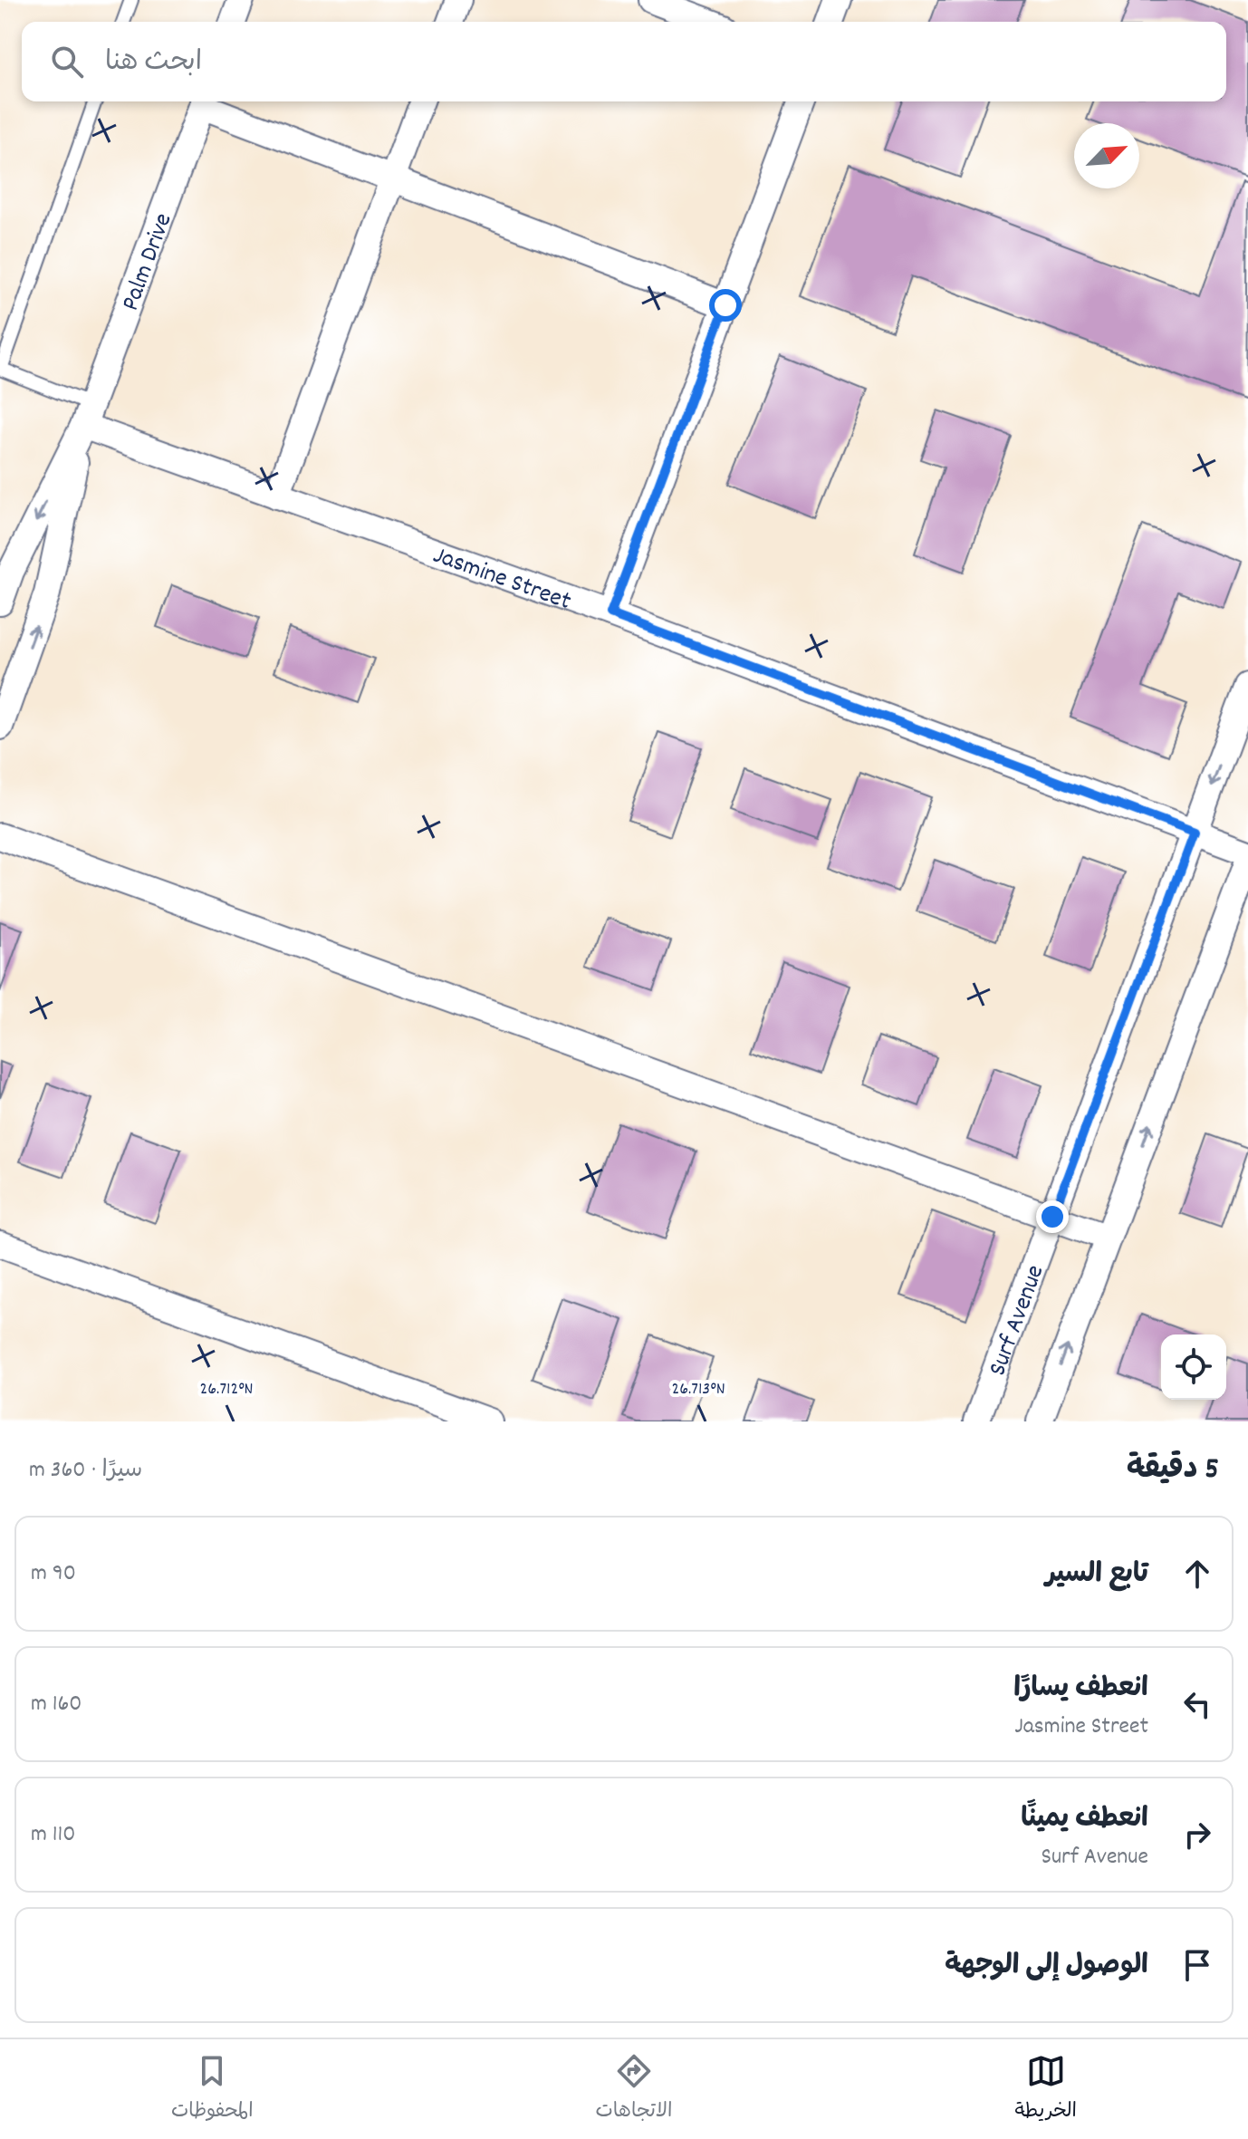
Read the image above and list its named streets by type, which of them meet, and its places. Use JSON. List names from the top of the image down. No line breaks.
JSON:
{"streets":{"street":["Palm Drive","Jasmine Street","Surf Avenue"]},"crossings":[["Palm Drive","Jasmine Street"],["Jasmine Street","Surf Avenue"]],"north":"top right","page":{"search":"ابحث هنا","heading":["5 دقيقة","سيرًا · 360 m"],"list":[["تابع السير","90 m"],["انعطف يسارًا","Jasmine Street","160 m"],["انعطف يمينًا","Surf Avenue","110 m"],"الوصول إلى الوجهة"],"nav":["الخريطة","الاتجاهات","المحفوظات"]},"coordinates":["26.712°N","26.713°N"]}
